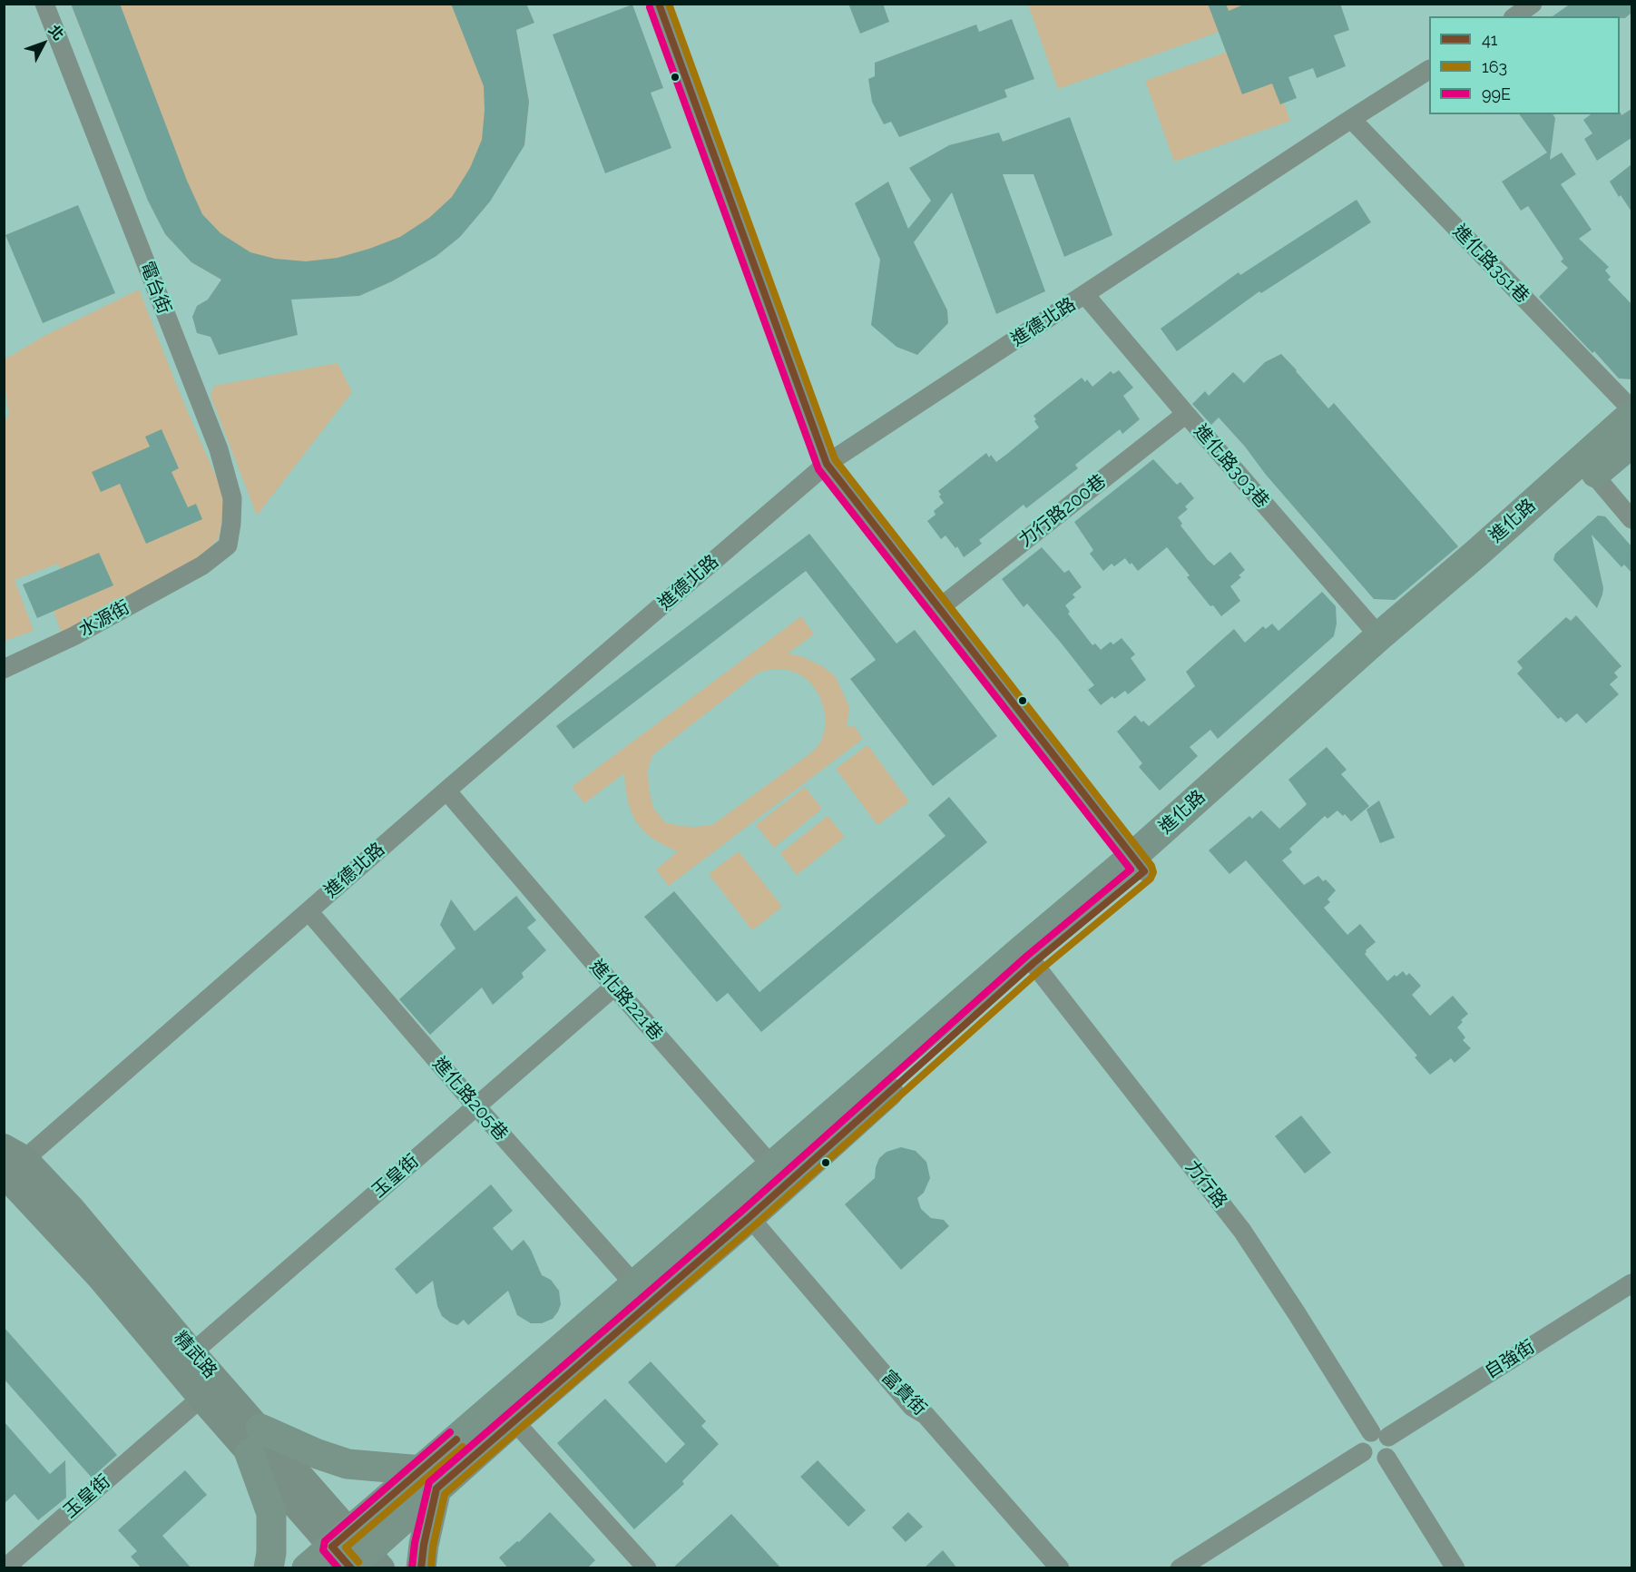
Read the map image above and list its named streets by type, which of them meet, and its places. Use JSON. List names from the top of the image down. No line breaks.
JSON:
{"streets":{"main road":["進化路"],"street":["進化路351巷","電台街","進德北路","進化路303巷","力行路200巷","水源街","進化路221巷","進化路205巷","玉皇街","力行路","精武路","自強街","富貴街"]},"crossings":[["進化路351巷","進德北路"],["電台街","水源街"],["進德北路","進化路303巷"],["進德北路","進化路221巷"],["進德北路","進化路205巷"],["進德北路","精武路"],["進化路303巷","力行路200巷"],["進化路303巷","進化路"],["進化路","進化路221巷"],["進化路","進化路205巷"],["進化路","力行路"],["進化路","精武路"],["進化路","富貴街"],["進化路221巷","玉皇街"],["進化路205巷","玉皇街"],["玉皇街","精武路"],["力行路","自強街"]],"lines":["transit line 41","transit line 163","transit line 99E"],"legend":["41","163","99E"],"north":"top right"}
